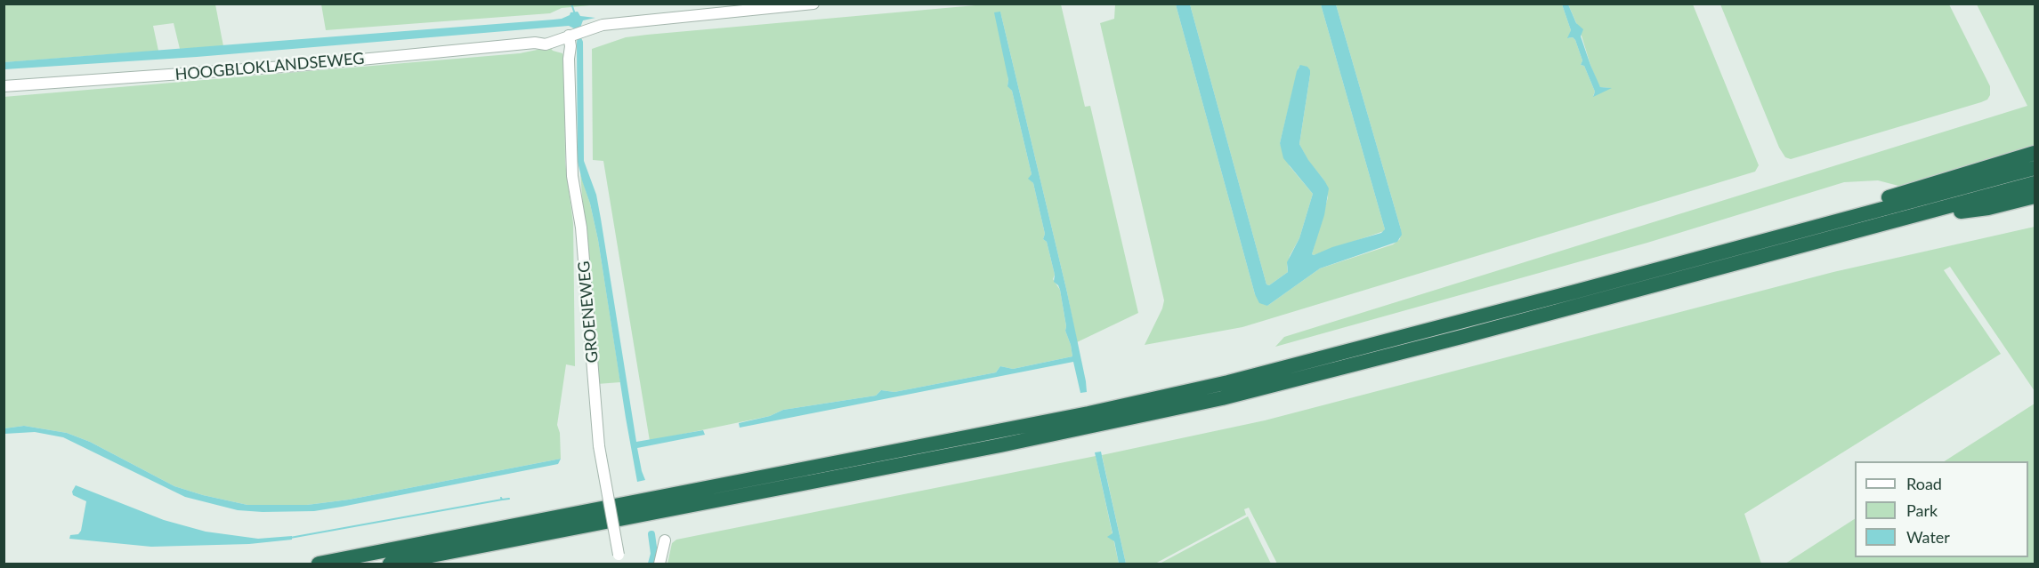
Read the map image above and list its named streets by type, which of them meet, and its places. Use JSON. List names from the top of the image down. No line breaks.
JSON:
{"streets":{"street":["HOOGBLOKLANDSEWEG","GROENEWEG"]},"crossings":[["HOOGBLOKLANDSEWEG","GROENEWEG"]],"legend":["Road","Park","Water"]}
